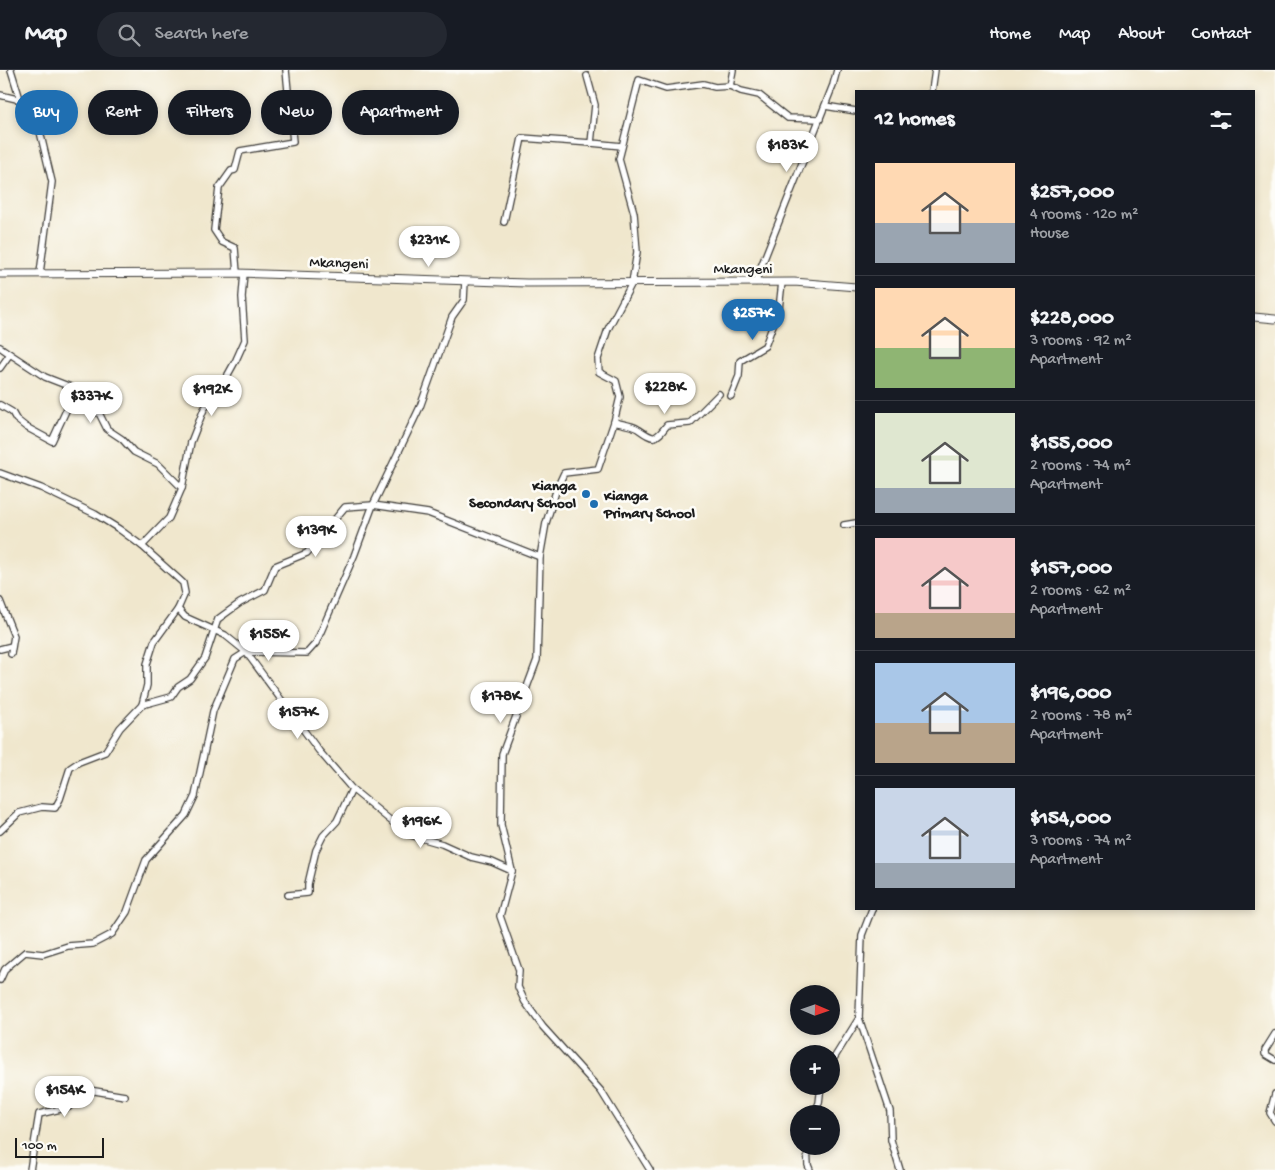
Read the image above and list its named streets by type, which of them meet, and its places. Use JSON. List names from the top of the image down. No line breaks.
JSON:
{"streets":{"street":["Mkangeni"]},"places":["Kianga Secondary School","Kianga Primary School"],"scale_bar":"100 m","north":"right","page":{"header":"Map","search":"Search here","nav":["Home","Map","About","Contact"],"chip":["Buy","Rent","Filters","New","Apartment"],"heading":"12 homes","price":["$183K","$231K","$257K","$228K","$192K","$337K","$139K","$155K","$178K","$157K","$196K","$154K"],"list":[{"name":"$257,000","note":"4 rooms · 120 m² · House"},{"name":"$228,000","note":"3 rooms · 92 m² · Apartment"},{"name":"$155,000","note":"2 rooms · 74 m² · Apartment"},{"name":"$157,000","note":"2 rooms · 62 m² · Apartment"},{"name":"$196,000","note":"2 rooms · 78 m² · Apartment"},{"name":"$154,000","note":"3 rooms · 74 m² · Apartment"}],"map_buttons":["+","−"],"scale":"100 m"}}
